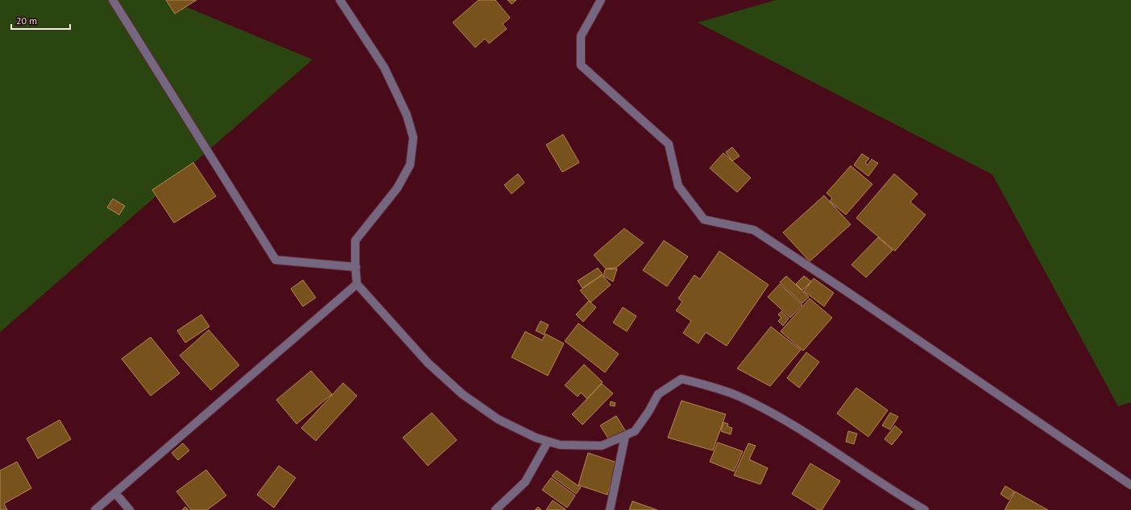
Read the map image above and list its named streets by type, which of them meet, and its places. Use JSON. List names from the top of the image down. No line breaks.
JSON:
{"scale_bar":"20 m"}
